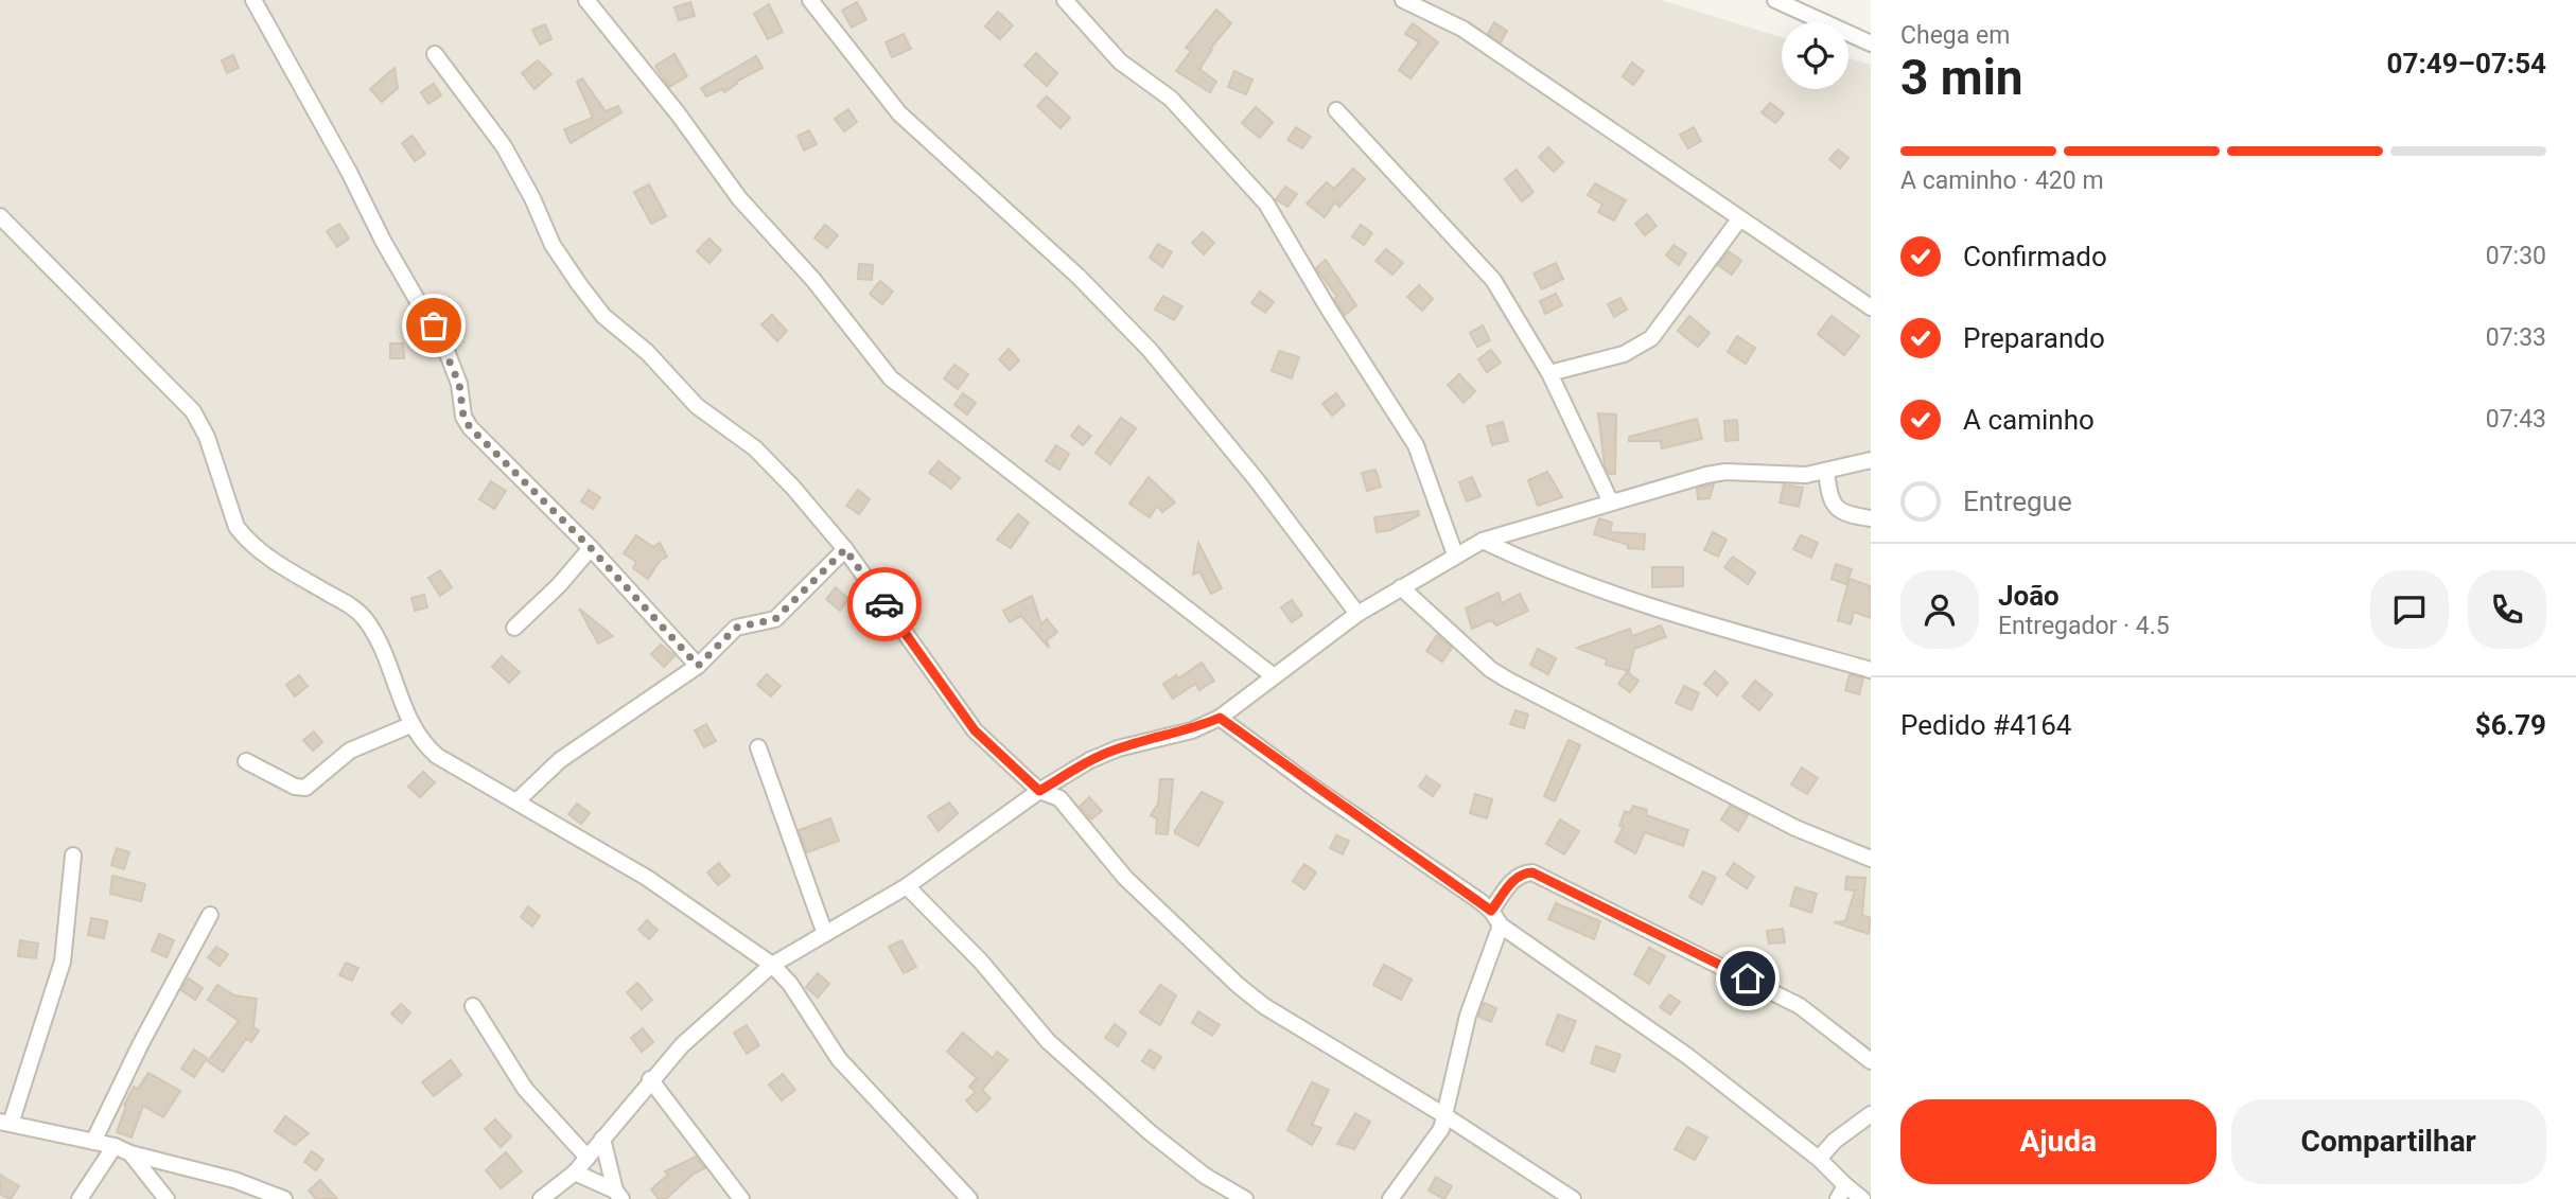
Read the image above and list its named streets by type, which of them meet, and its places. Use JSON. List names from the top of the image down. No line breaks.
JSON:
{"page":{"heading":["3 min","Chega em","07:49–07:54"],"panel":["João","Entregador · 4.5","Pedido #4164","$6.79"],"bar":"A caminho · 420 m","list":[["Confirmado","07:30"],["Preparando","07:33"],["A caminho","07:43"],"Entregue"],"buttons":["Ajuda","Compartilhar"]}}
